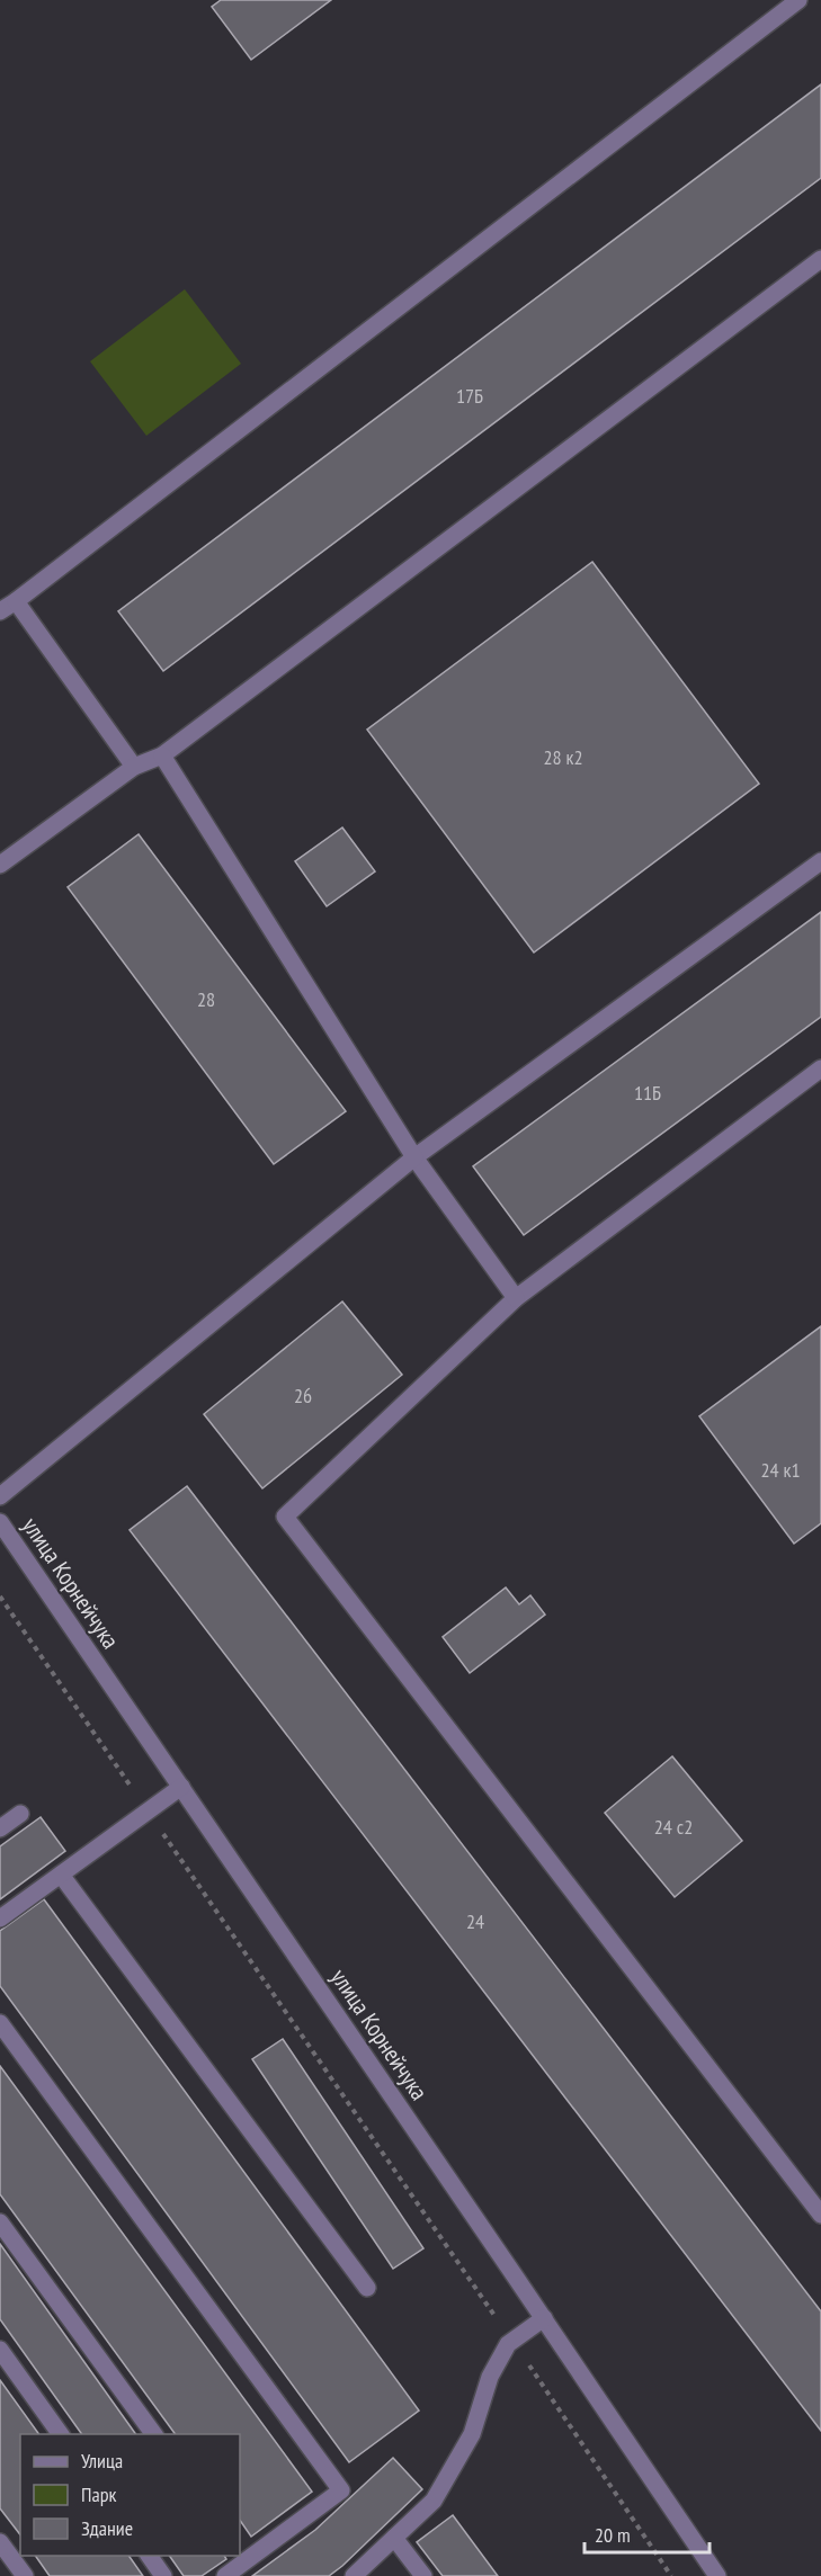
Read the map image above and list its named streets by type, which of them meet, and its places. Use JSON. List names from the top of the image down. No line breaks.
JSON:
{"streets":{"street":["улица Корнейчука"]},"house_numbers":["17Б","28 к2","28","11Б","26","24 к1","24 с2","24"],"legend":["Улица","Парк","Здание"],"scale_bar":"20 m"}
